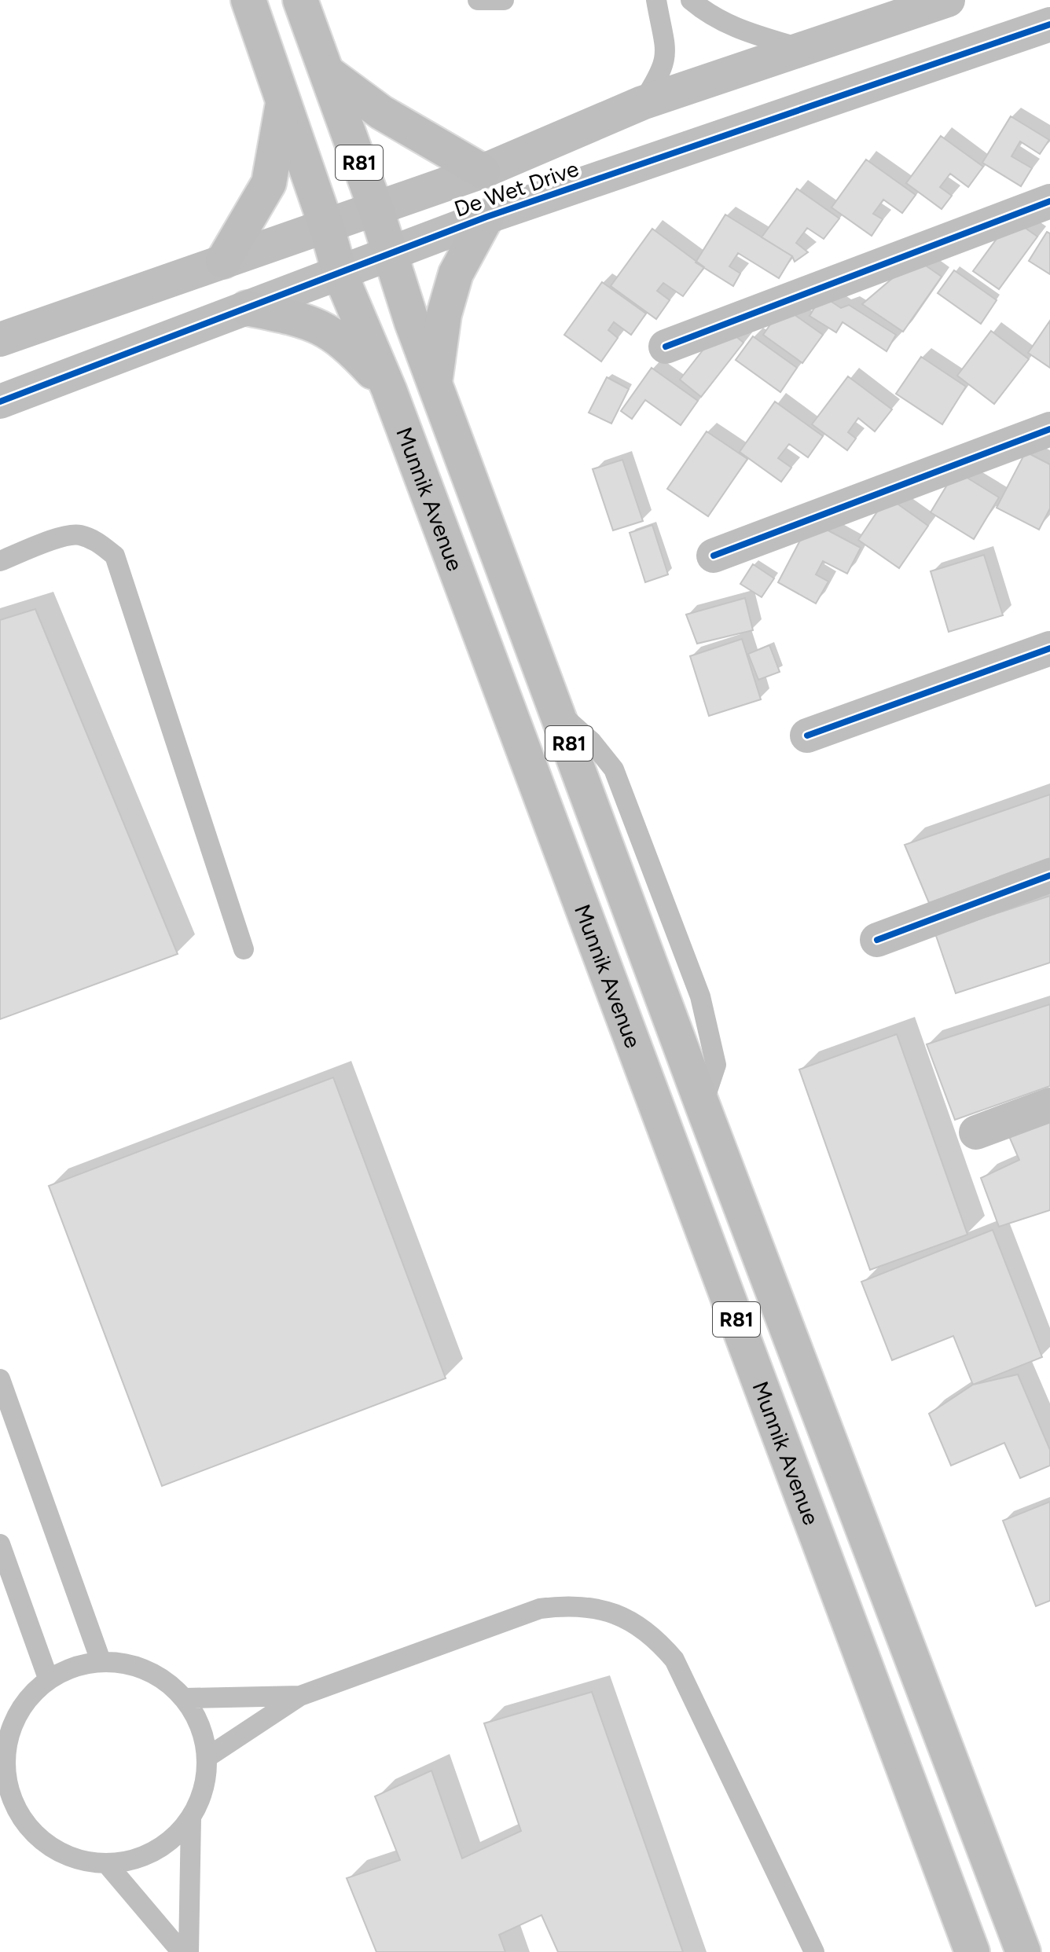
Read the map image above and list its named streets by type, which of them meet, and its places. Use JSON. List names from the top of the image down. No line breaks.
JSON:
{"streets":{"main road":["R81","Munnik Avenue"],"street":["De Wet Drive"]},"crossings":[["De Wet Drive","Munnik Avenue"]]}
